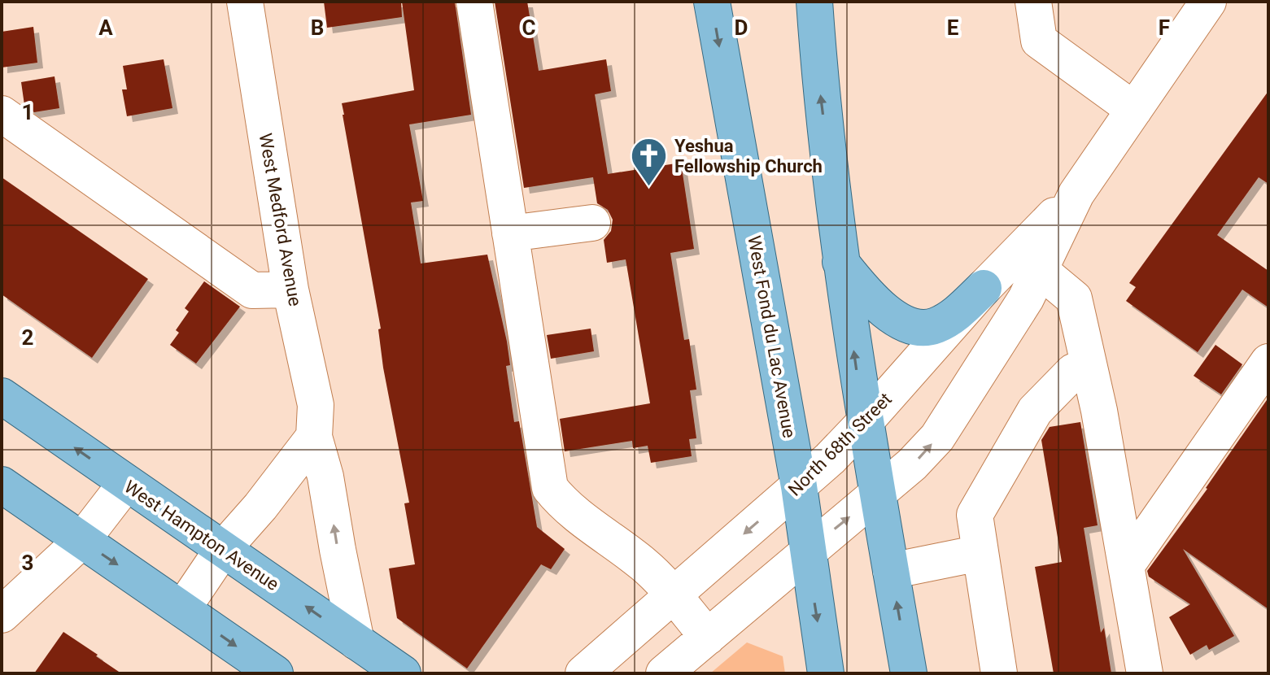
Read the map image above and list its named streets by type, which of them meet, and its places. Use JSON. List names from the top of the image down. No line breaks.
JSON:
{"streets":{"main road":["West Fond du Lac Avenue","West Hampton Avenue"],"street":["West Medford Avenue","North 68th Street"]},"crossings":[["West Medford Avenue","West Hampton Avenue"],["West Fond du Lac Avenue","North 68th Street"]],"places":{"church":["Yeshua Fellowship Church"]},"grid":{"columns":["A","B","C","D","E","F"],"rows":["1","2","3"]}}
